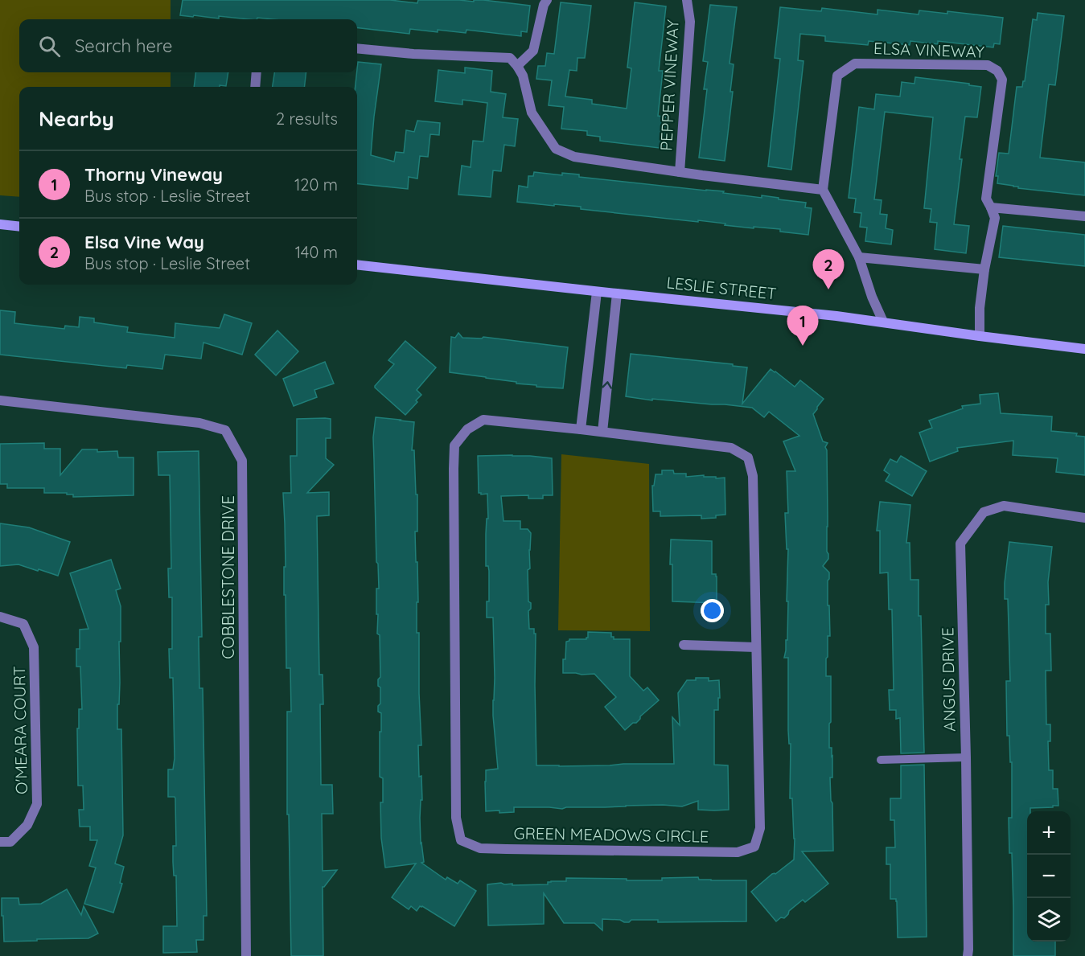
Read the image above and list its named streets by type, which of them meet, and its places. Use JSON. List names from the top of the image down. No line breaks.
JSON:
{"streets":{"main road":["LESLIE STREET"],"street":["ELSA VINEWAY","PEPPER VINEWAY","COBBLESTONE DRIVE","ANGUS DRIVE","O'MEARA COURT","GREEN MEADOWS CIRCLE"]},"page":{"search":"Search here","heading":["Nearby","2 results"],"list":[{"mark":"1","name":"Thorny Vineway","note":"Bus stop · Leslie Street","value":"120 m"},{"mark":"2","name":"Elsa Vine Way","note":"Bus stop · Leslie Street","value":"140 m"}],"pins":["2","1"],"map_buttons":["+","−"]}}
